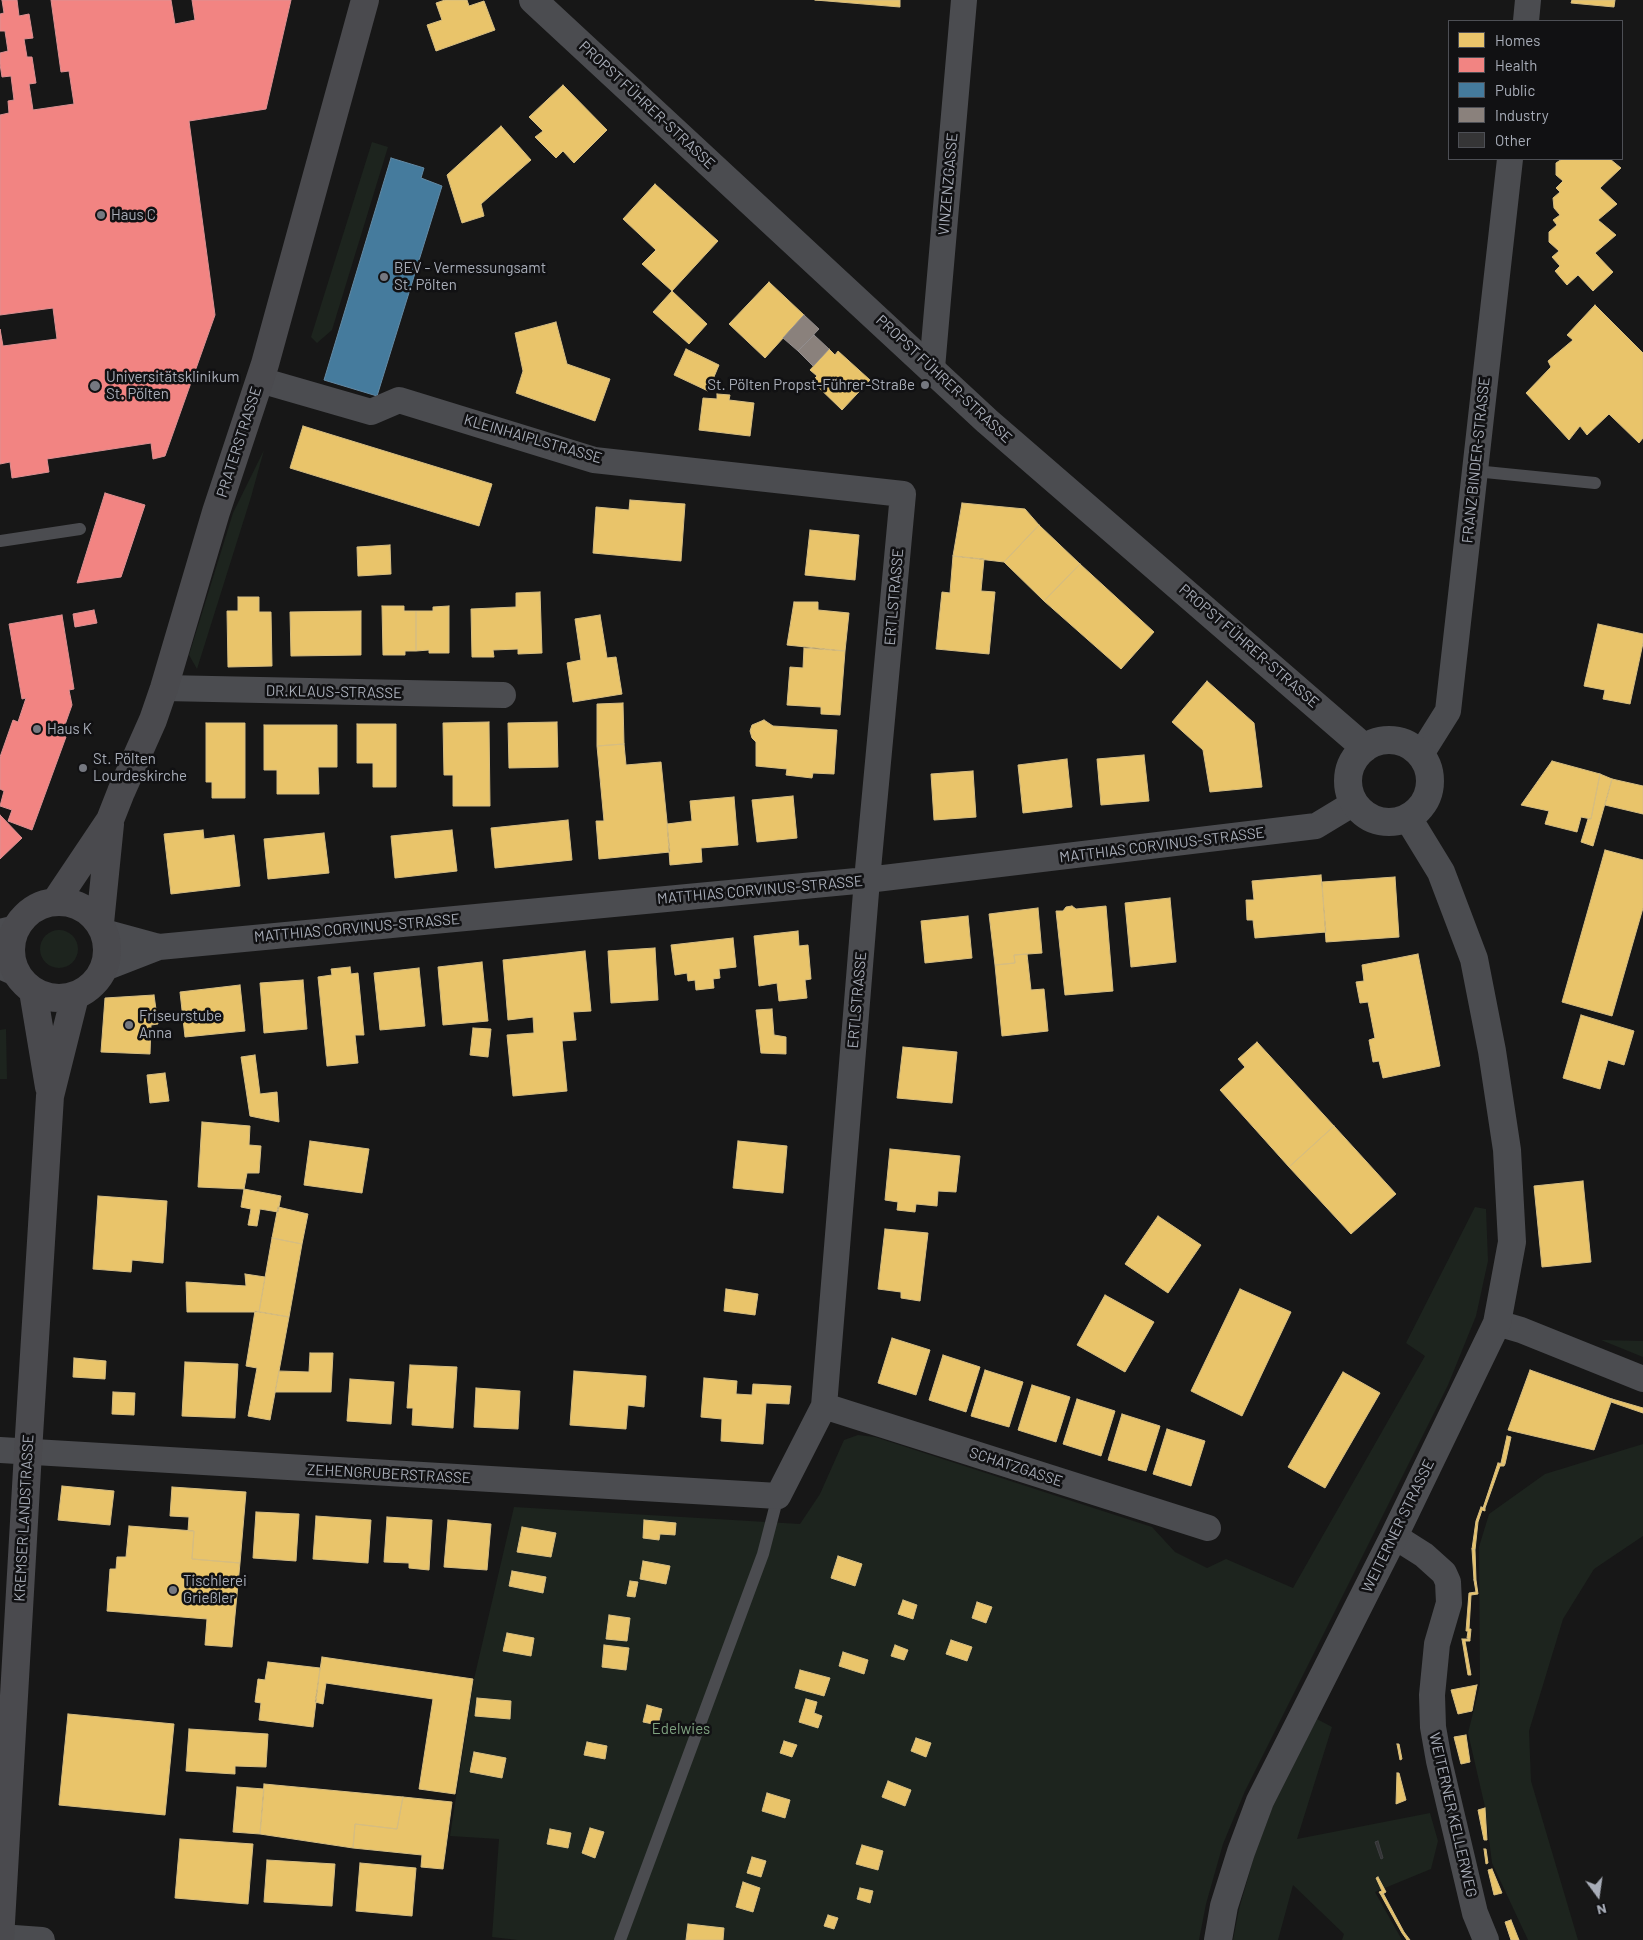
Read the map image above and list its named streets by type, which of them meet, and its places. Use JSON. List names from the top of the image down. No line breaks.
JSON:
{"streets":{"main road":["PRATERSTRASSE","KREMSER LANDSTRASSE"],"street":["PROPST FÜHRER-STRASSE","VINZENZGASSE","KLEINHAIPLSTRASSE","FRANZ BINDER-STRASSE","ERTLSTRASSE","DR.KLAUS-STRASSE","MATTHIAS CORVINUS-STRASSE","SCHATZGASSE","ZEHENGRUBERSTRASSE","WEITERNER STRASSE","WEITERNER KELLERWEG"]},"crossings":[["PROPST FÜHRER-STRASSE","VINZENZGASSE"],["PROPST FÜHRER-STRASSE","FRANZ BINDER-STRASSE"],["PROPST FÜHRER-STRASSE","MATTHIAS CORVINUS-STRASSE"],["PROPST FÜHRER-STRASSE","WEITERNER STRASSE"],["KLEINHAIPLSTRASSE","PRATERSTRASSE"],["KLEINHAIPLSTRASSE","ERTLSTRASSE"],["PRATERSTRASSE","DR.KLAUS-STRASSE"],["PRATERSTRASSE","MATTHIAS CORVINUS-STRASSE"],["PRATERSTRASSE","KREMSER LANDSTRASSE"],["FRANZ BINDER-STRASSE","MATTHIAS CORVINUS-STRASSE"],["FRANZ BINDER-STRASSE","WEITERNER STRASSE"],["ERTLSTRASSE","MATTHIAS CORVINUS-STRASSE"],["ERTLSTRASSE","SCHATZGASSE"],["ERTLSTRASSE","ZEHENGRUBERSTRASSE"],["MATTHIAS CORVINUS-STRASSE","KREMSER LANDSTRASSE"],["MATTHIAS CORVINUS-STRASSE","WEITERNER STRASSE"],["ZEHENGRUBERSTRASSE","KREMSER LANDSTRASSE"],["WEITERNER STRASSE","WEITERNER KELLERWEG"]],"parks":["Edelwies"],"places":["Haus C","BEV - Vermessungsamt St. Pölten","St. Pölten Propst-Führer-Straße","Universitätsklinikum St. Pölten","Haus K","St. Pölten Lourdeskirche","Friseurstube Anna","Tischlerei Grießler"],"legend":["Homes","Health","Public","Industry","Other"],"north":"bottom"}
